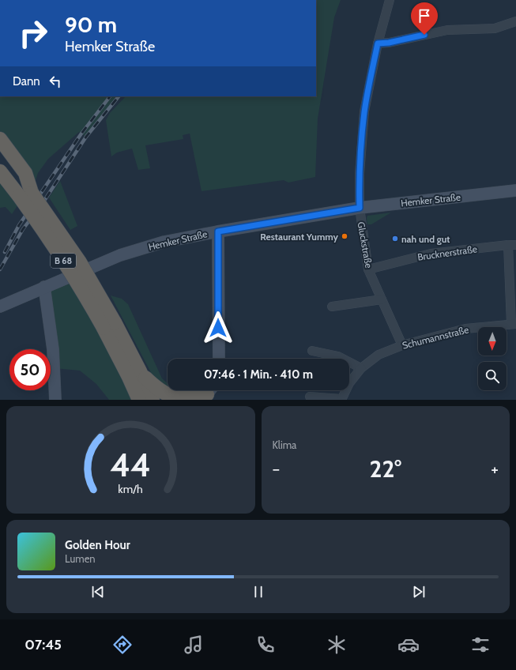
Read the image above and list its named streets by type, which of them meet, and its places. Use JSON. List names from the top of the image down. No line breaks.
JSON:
{"streets":{"highway":["B 68"],"main road":["Hemker Straße"],"street":["Gluckstraße","Brucknerstraße","Schumannstraße"]},"crossings":[["Hemker Straße","Gluckstraße"],["Gluckstraße","Brucknerstraße"],["Gluckstraße","Schumannstraße"],["Brucknerstraße","Schumannstraße"]],"places":["Restaurant Yummy","nah und gut"],"north":"bottom","page":{"turn":["90 m","Hemker Straße"],"then":"Dann","limit":"50","trip":"07:46 · 1 Min. · 410 m","tile":"Klima","heat":["−","22°","+"],"song":["Golden Hour","Lumen"],"tabs":"07:45","gauge":["44","km/h"]}}
